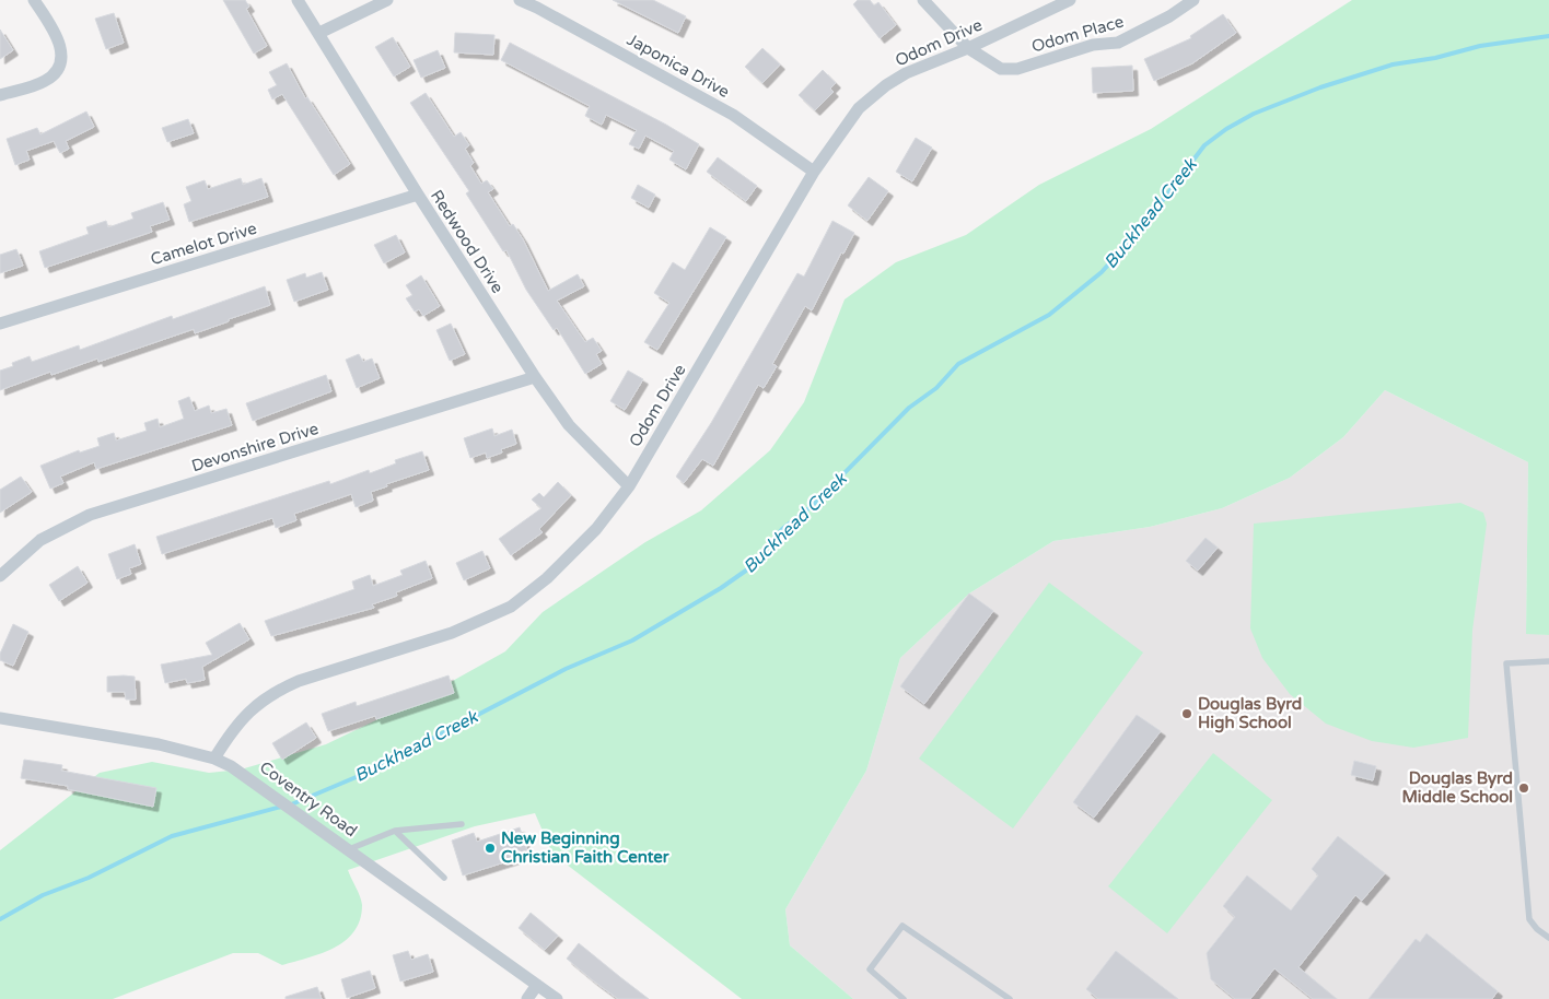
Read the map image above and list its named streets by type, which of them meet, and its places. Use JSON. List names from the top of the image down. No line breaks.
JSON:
{"streets":{"street":["Odom Place","Odom Drive","Japonica Drive","Redwood Drive","Camelot Drive","Devonshire Drive","Coventry Road"]},"crossings":[["Odom Place","Odom Drive"],["Odom Drive","Japonica Drive"],["Odom Drive","Redwood Drive"],["Odom Drive","Coventry Road"],["Redwood Drive","Camelot Drive"],["Redwood Drive","Devonshire Drive"]],"water":["Buckhead Creek"],"places":["Douglas Byrd High School","Douglas Byrd Middle School","New Beginning Christian Faith Center"]}
